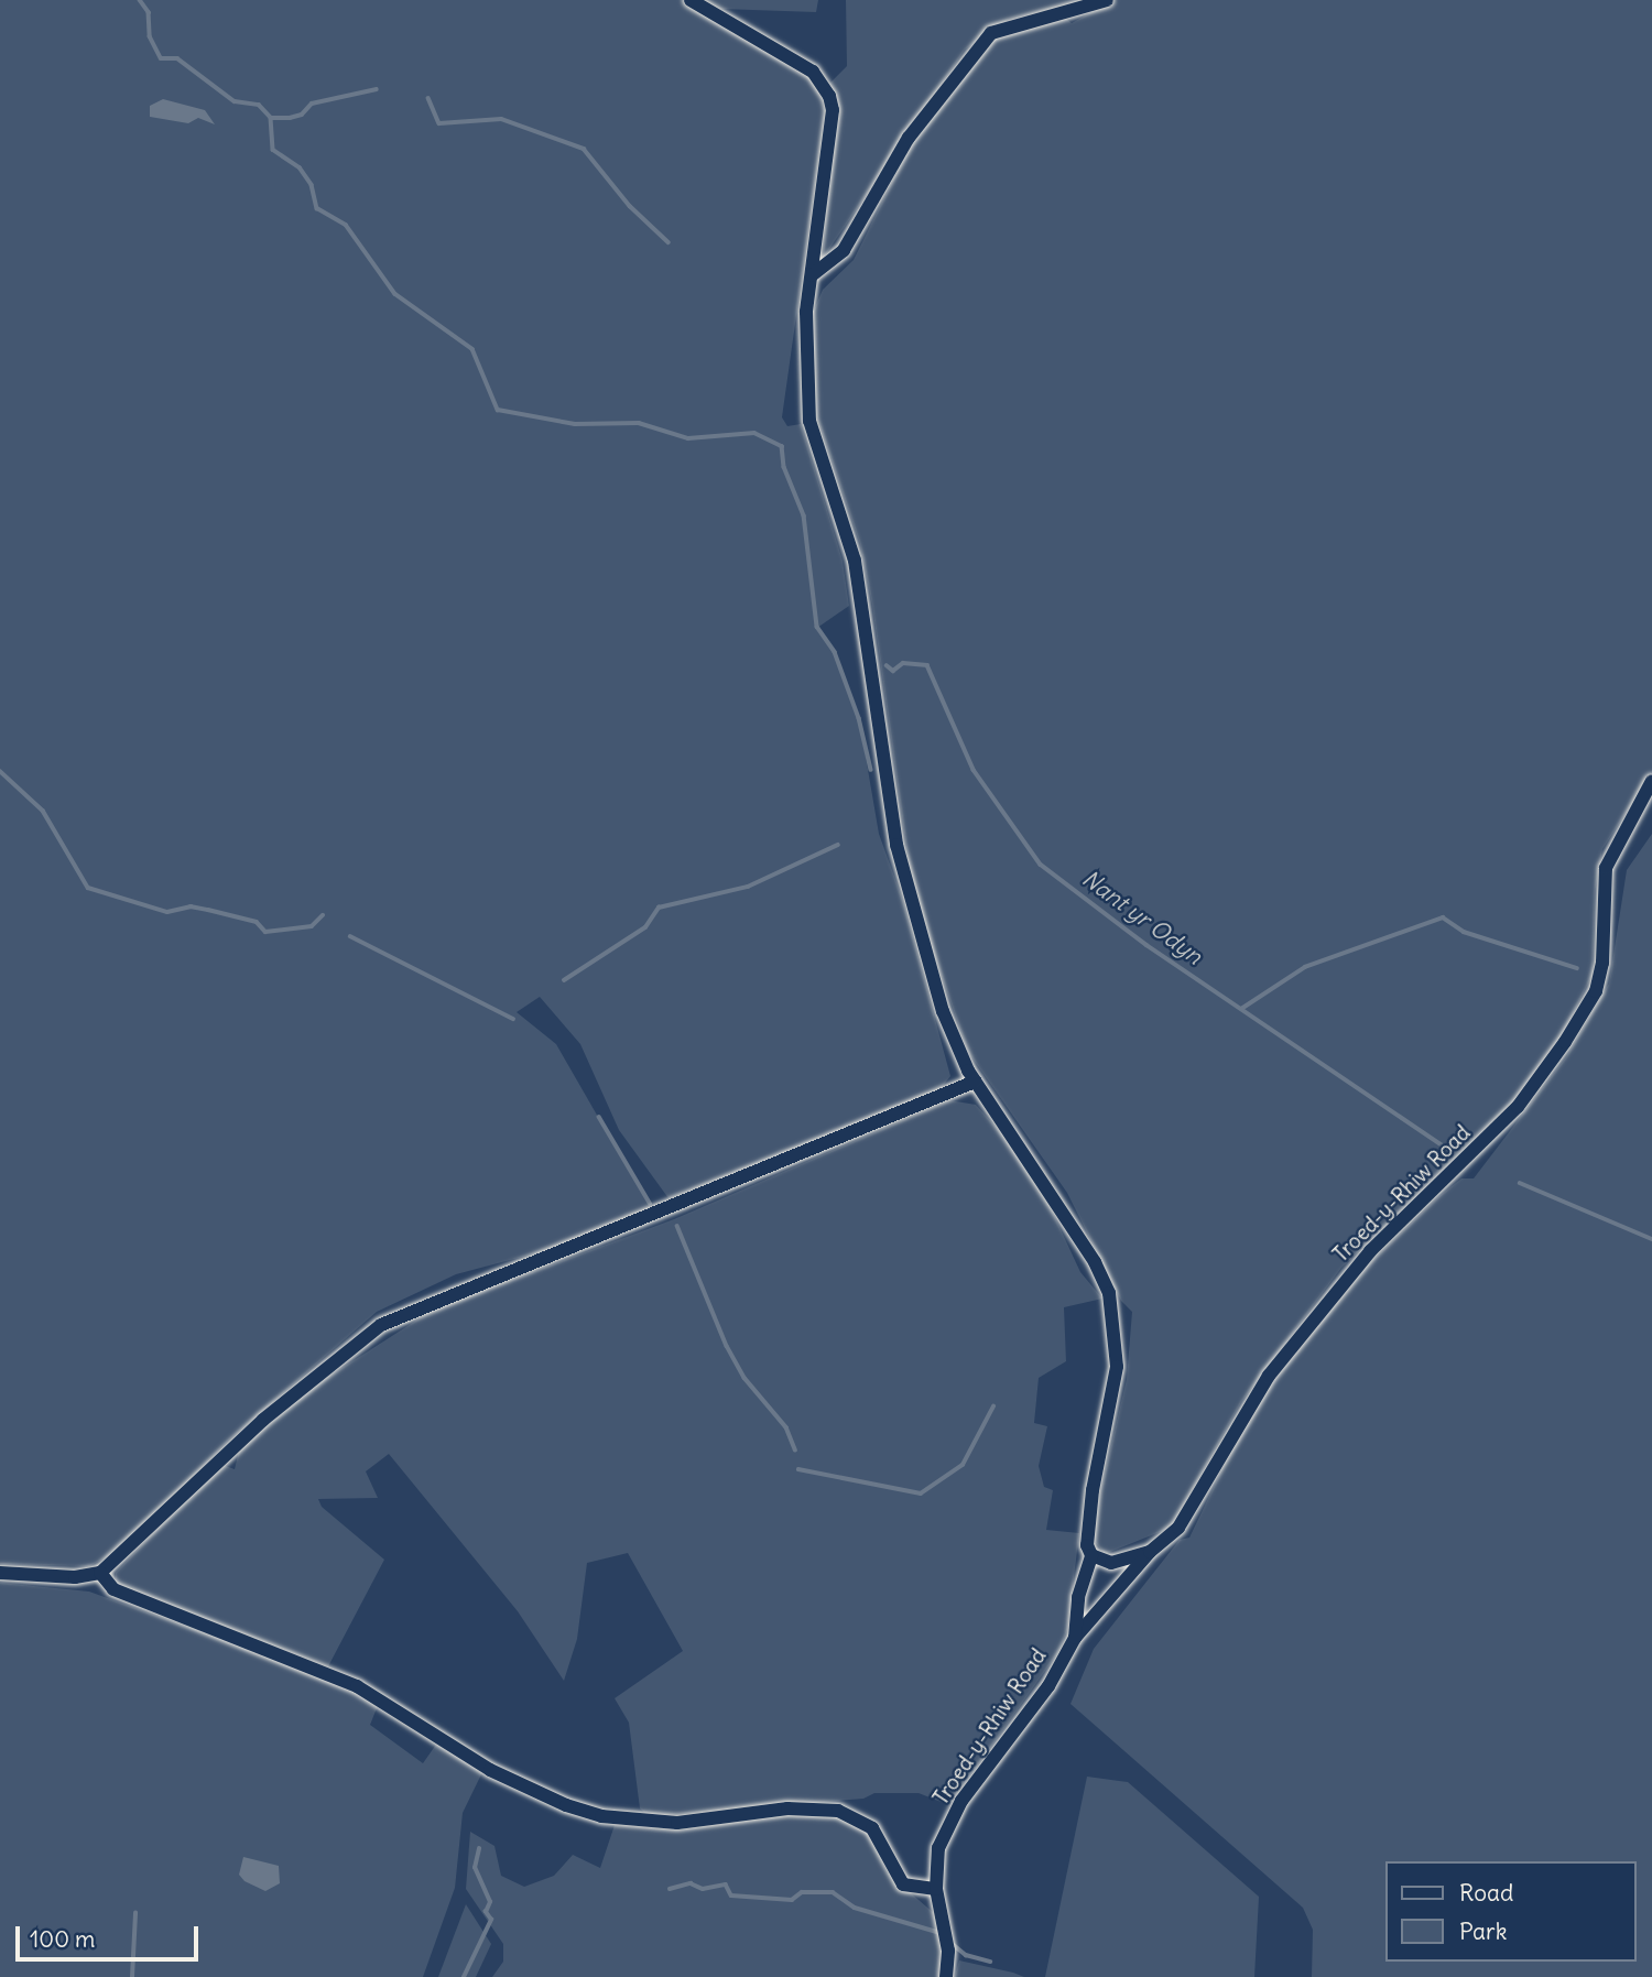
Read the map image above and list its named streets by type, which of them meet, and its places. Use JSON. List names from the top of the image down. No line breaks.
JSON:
{"streets":{"street":["Troed-y-Rhiw Road"]},"water":["Nant yr Odyn"],"legend":["Road","Park"],"scale_bar":"100 m"}
